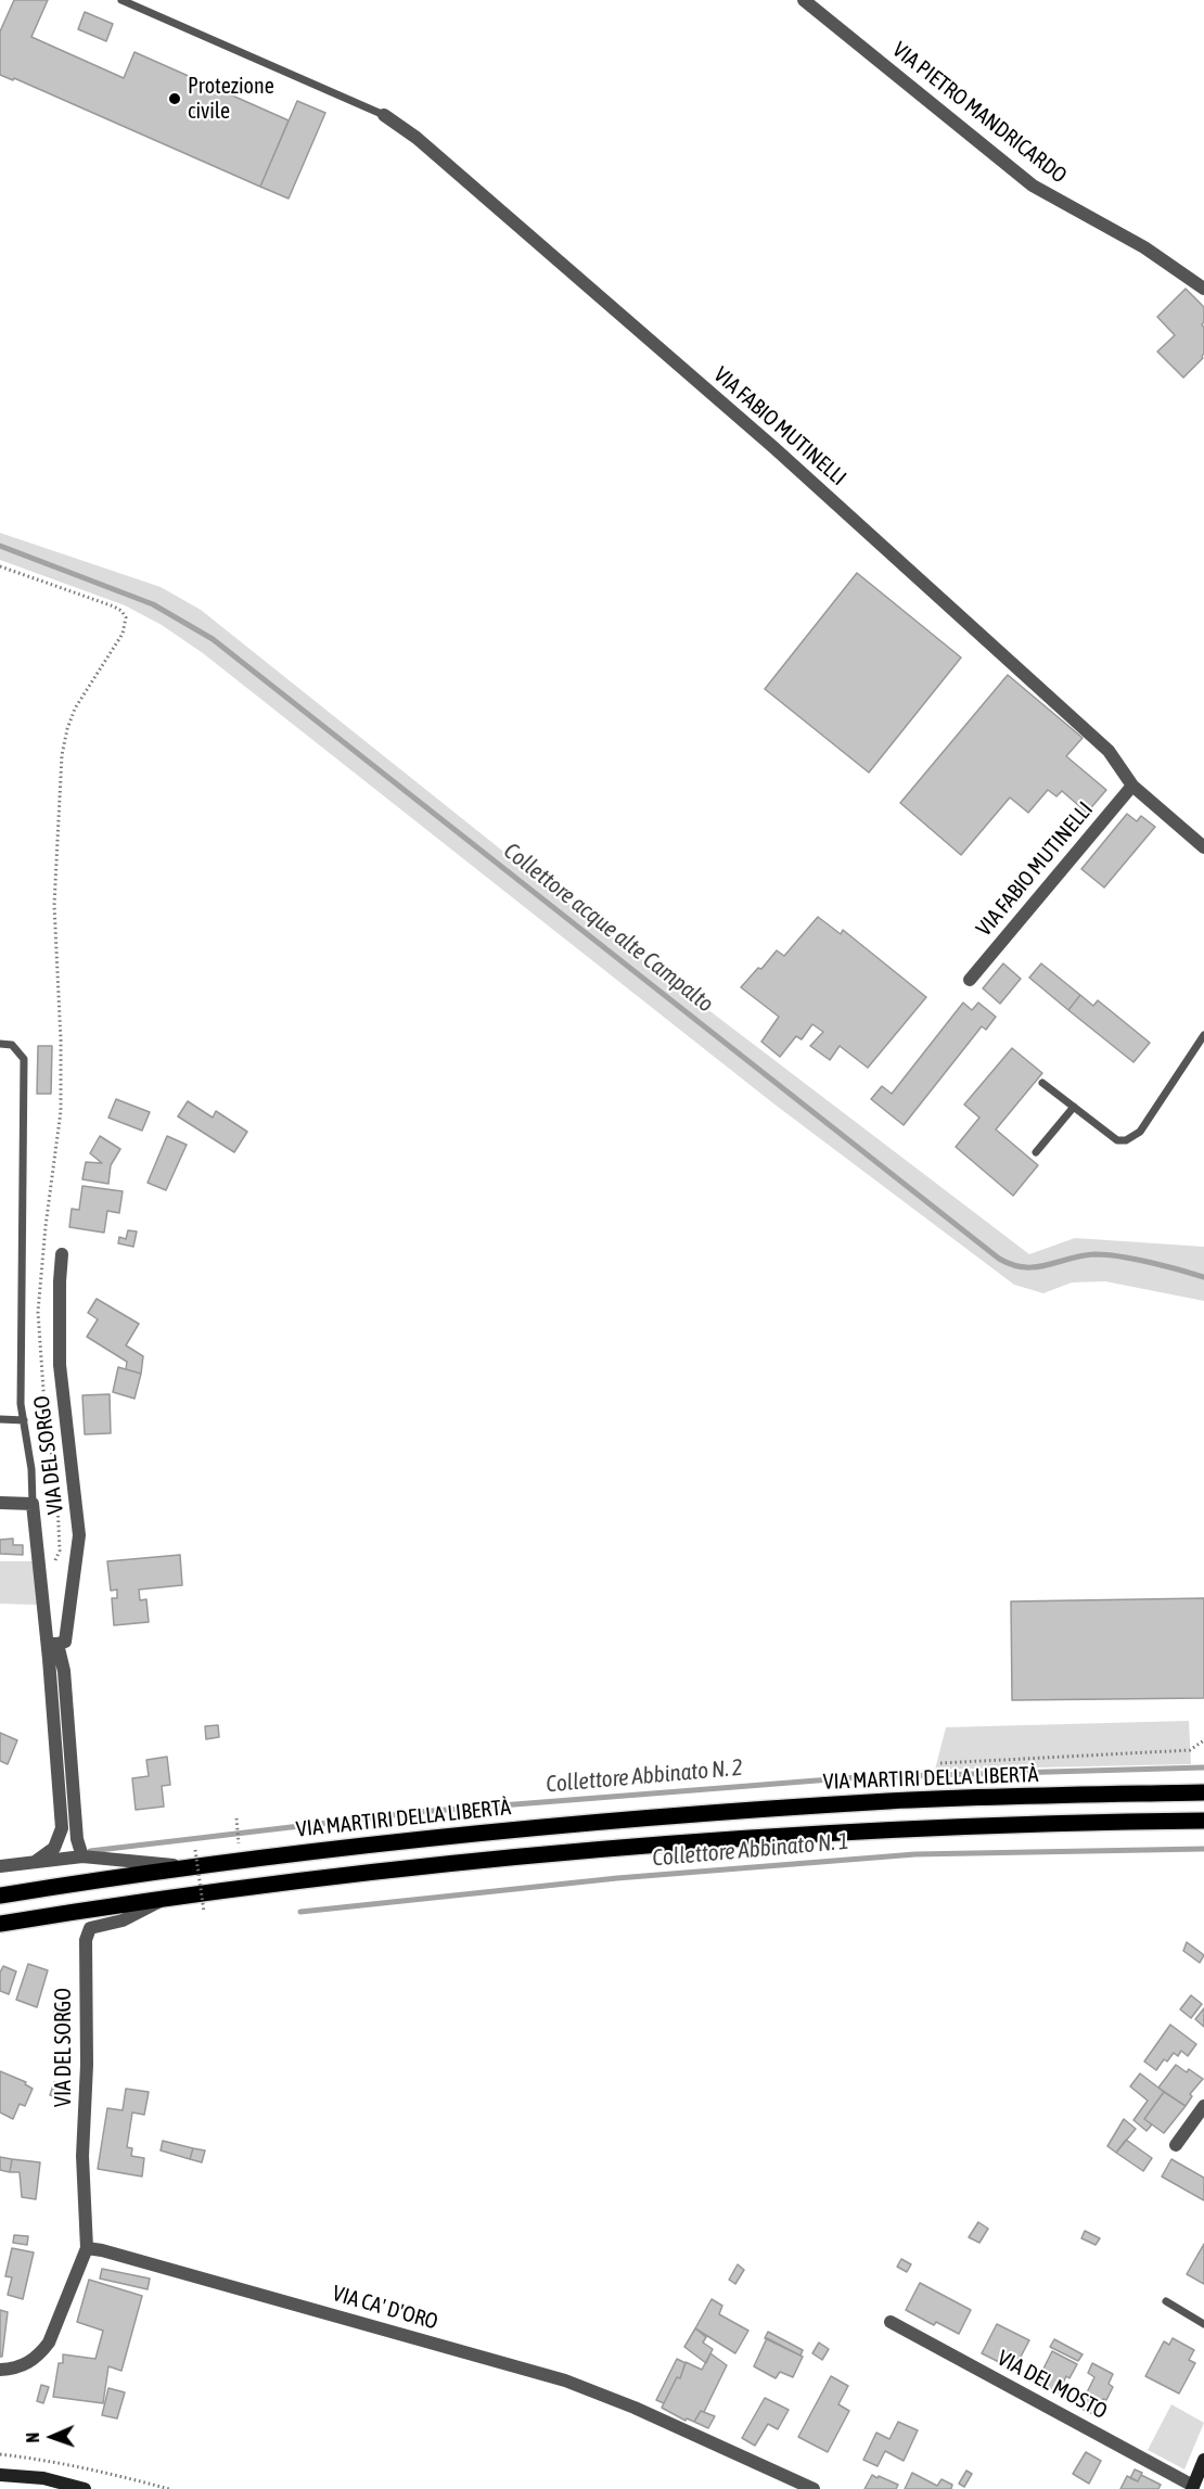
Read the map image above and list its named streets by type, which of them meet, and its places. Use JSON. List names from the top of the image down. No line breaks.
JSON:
{"streets":{"main road":["VIA MARTIRI DELLA LIBERTÀ"],"street":["VIA PIETRO MANDRICARDO","VIA FABIO MUTINELLI","VIA DEL SORGO","VIA CA' D'ORO","VIA DEL MOSTO"]},"crossings":[["VIA DEL SORGO","VIA CA' D'ORO"]],"water":["Collettore acque alte Campalto","Collettore Abbinato N. 2","Collettore Abbinato N. 1"],"places":["Protezione civile"],"north":"left"}
